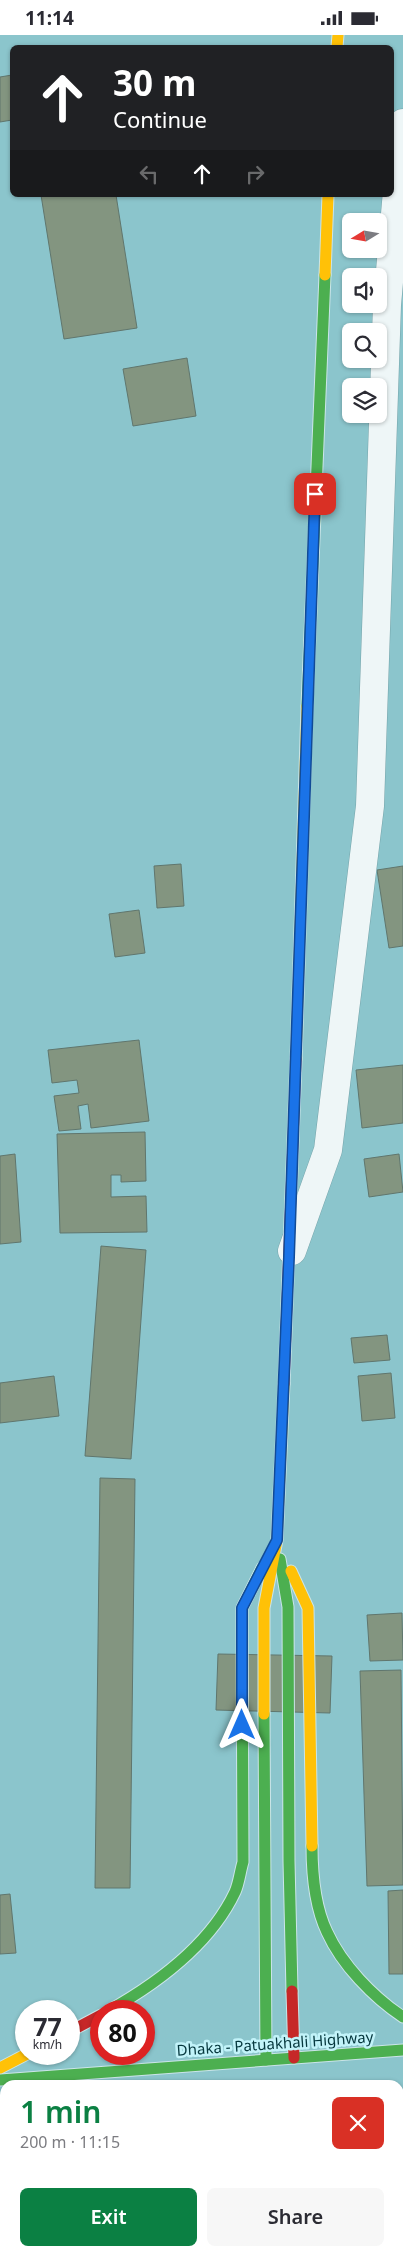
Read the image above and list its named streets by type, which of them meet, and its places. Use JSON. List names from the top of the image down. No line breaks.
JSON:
{"streets":{"highway":["Dhaka - Patuakhali Highway"]},"north":"left","page":{"status":"11:14","turn":["30 m","Continue"],"speed":"77 km/h","limit":"80","heading":["1 min","200 m · 11:15"],"buttons":["Exit","Share"]}}
